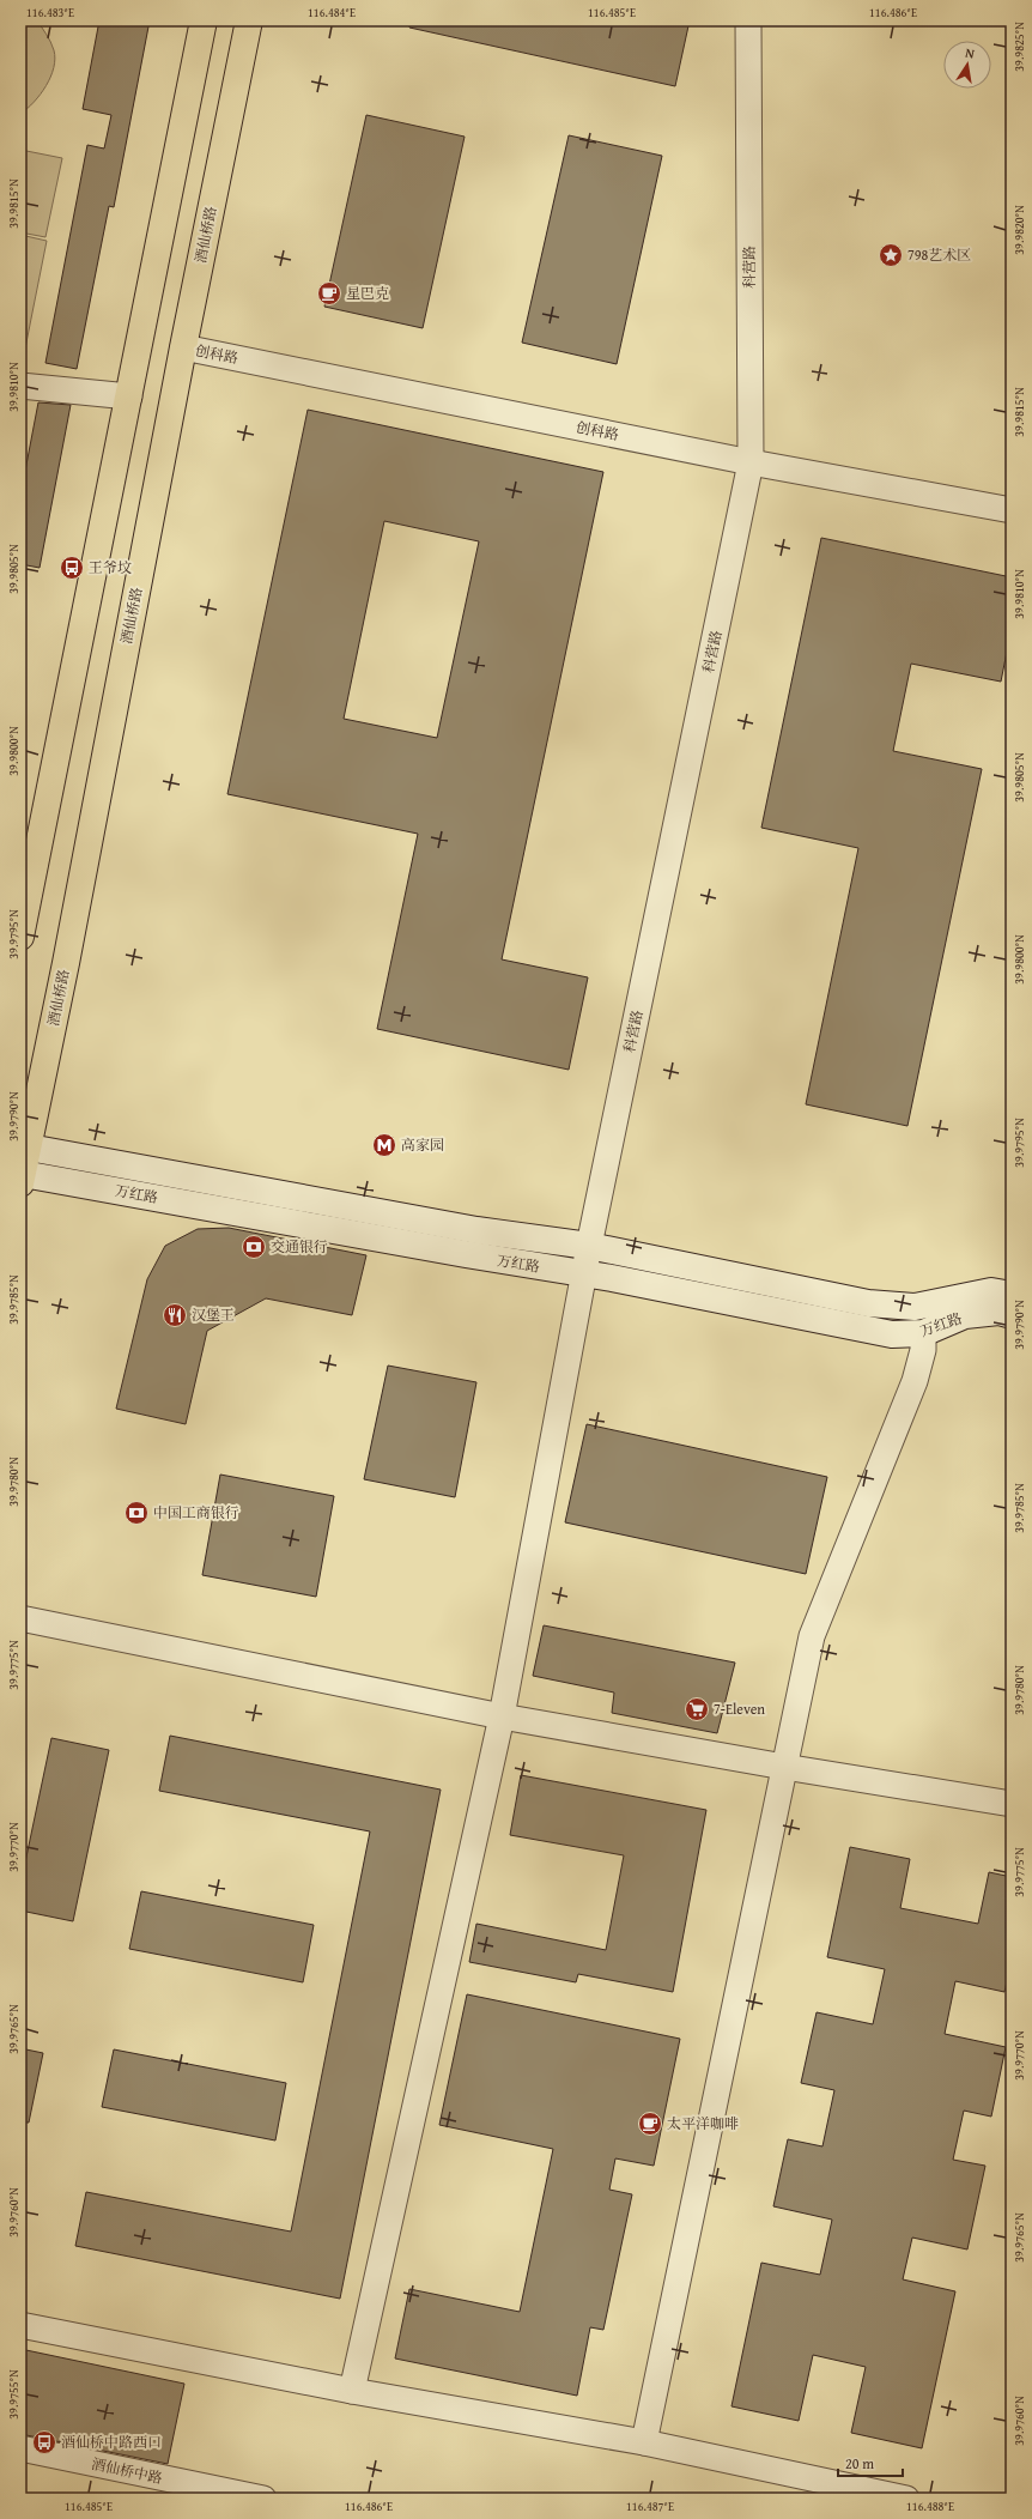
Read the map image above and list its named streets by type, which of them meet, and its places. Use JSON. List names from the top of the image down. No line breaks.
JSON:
{"streets":{"main road":["酒仙桥路"],"street":["科营路","创科路","万红路","酒仙桥中路"]},"crossings":[["酒仙桥路","创科路"],["酒仙桥路","万红路"],["科营路","创科路"],["科营路","万红路"]],"places":{"place":["798艺术区"],"cafe":["星巴克","太平洋咖啡"],"bus stop":["王爷坟","酒仙桥中路西口"],"metro station":["高家园"],"bank":["交通银行","中国工商银行"],"restaurant":["汉堡王"],"supermarket":["7-Eleven"]},"scale_bar":"20 m","north":"top","coordinates":["116.483°E","116.484°E","116.485°E","116.486°E","39.9825°N","39.9815°N","39.9820°N","39.9810°N","39.9805°N","39.9800°N","39.9795°N","39.9790°N","39.9785°N","39.9780°N","39.9775°N","39.9770°N","39.9765°N","39.9760°N","39.9755°N","116.487°E","116.488°E"]}
